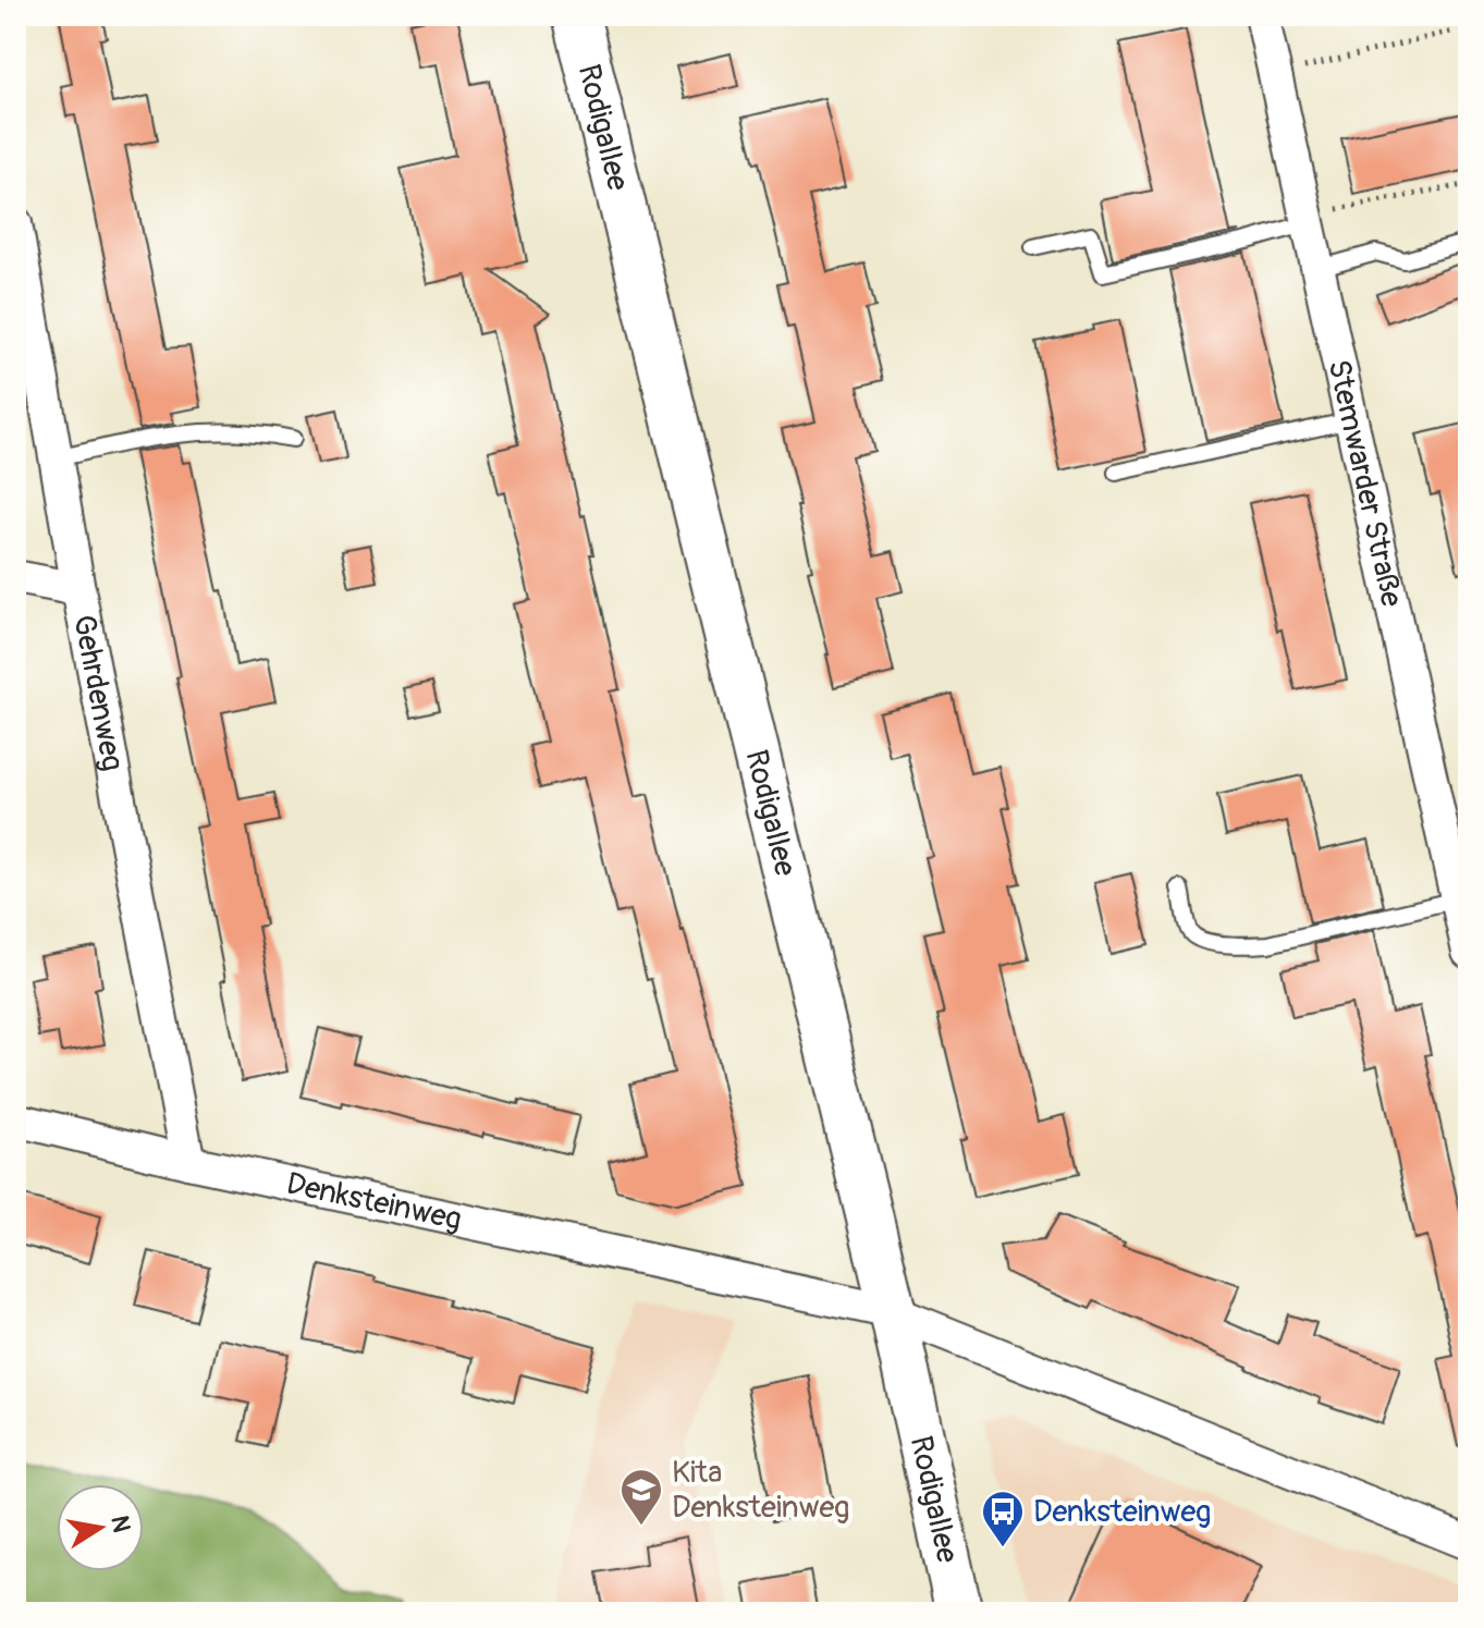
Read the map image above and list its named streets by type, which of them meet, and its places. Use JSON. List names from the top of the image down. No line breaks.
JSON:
{"streets":{"main road":["Rodigallee"],"street":["Stemwarder Straße","Gehrdenweg","Denksteinweg"]},"crossings":[["Rodigallee","Denksteinweg"],["Gehrdenweg","Denksteinweg"]],"places":{"school or university":["Kita Denksteinweg"],"bus stop":["Denksteinweg"]},"north":"right"}
